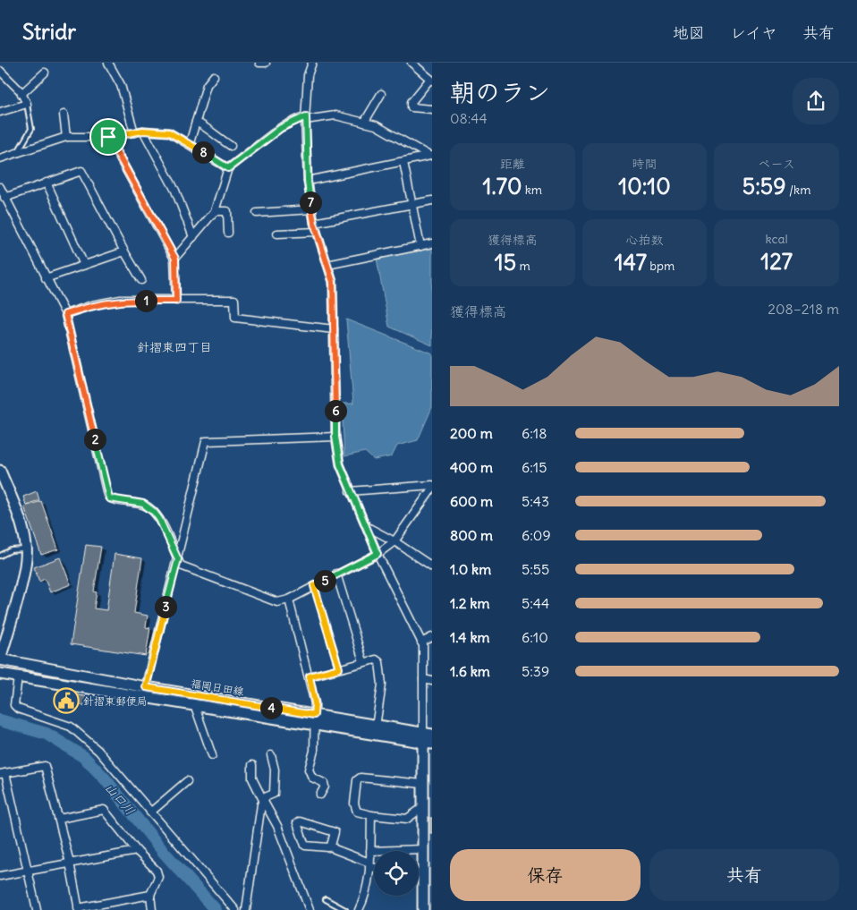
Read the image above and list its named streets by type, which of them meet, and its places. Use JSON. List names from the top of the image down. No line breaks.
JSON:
{"streets":{"main road":["福岡日田線"]},"districts":["針摺東四丁目"],"water":["山口川"],"places":{"public building":["針摺東郵便局"]},"page":{"header":"Stridr","nav":["地図","レイヤ","共有"],"heading":["朝のラン","08:44"],"stats":[["距離","1.70 km"],["時間","10:10"],["ペース","5:59 /km"],["獲得標高","15 m"],["心拍数","147 bpm"],["kcal","127"]],"pins":["8","7","1","6","2","5","3","4"],"chart":["獲得標高","208–218 m"],"list":[{"name":"200 m","note":"6:18"},{"name":"400 m","note":"6:15"},{"name":"600 m","note":"5:43"},{"name":"800 m","note":"6:09"},{"name":"1.0 km","note":"5:55"},{"name":"1.2 km","note":"5:44"},{"name":"1.4 km","note":"6:10"},{"name":"1.6 km","note":"5:39"}],"buttons":["保存","共有"]}}
